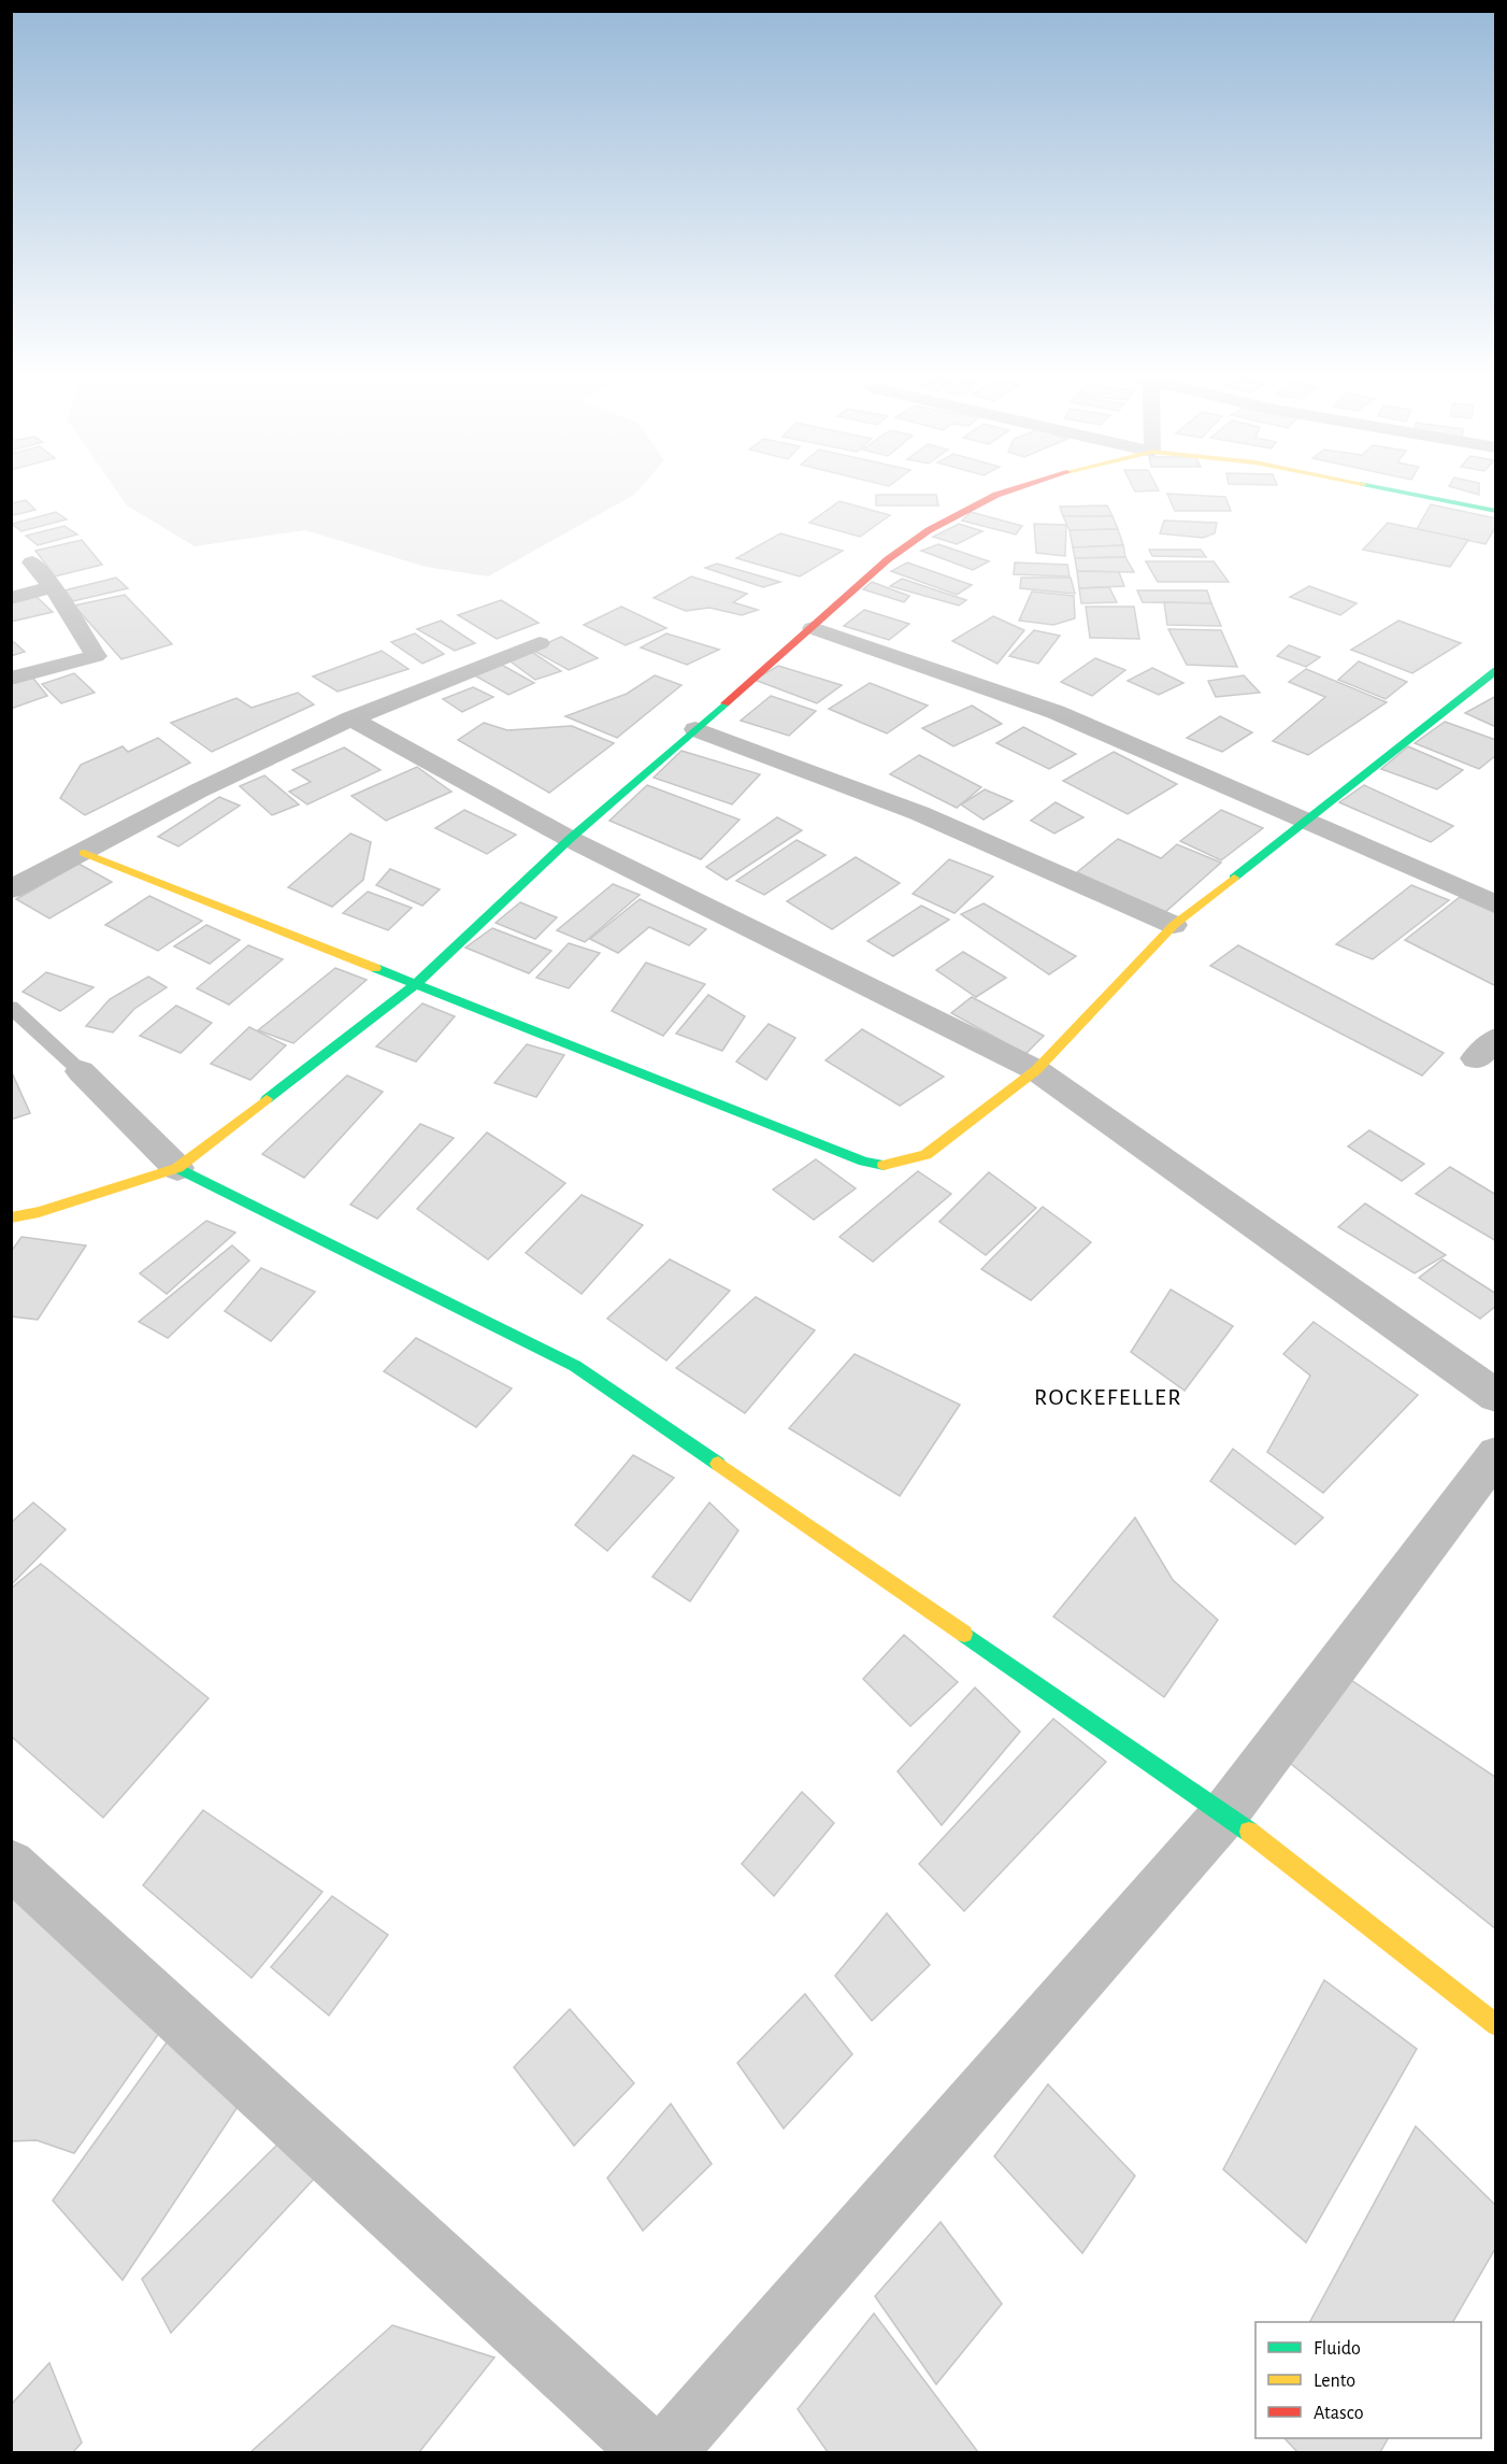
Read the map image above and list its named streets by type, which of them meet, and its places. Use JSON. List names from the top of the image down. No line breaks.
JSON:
{"districts":["ROCKEFELLER"],"legend":["Fluido","Lento","Atasco"]}
